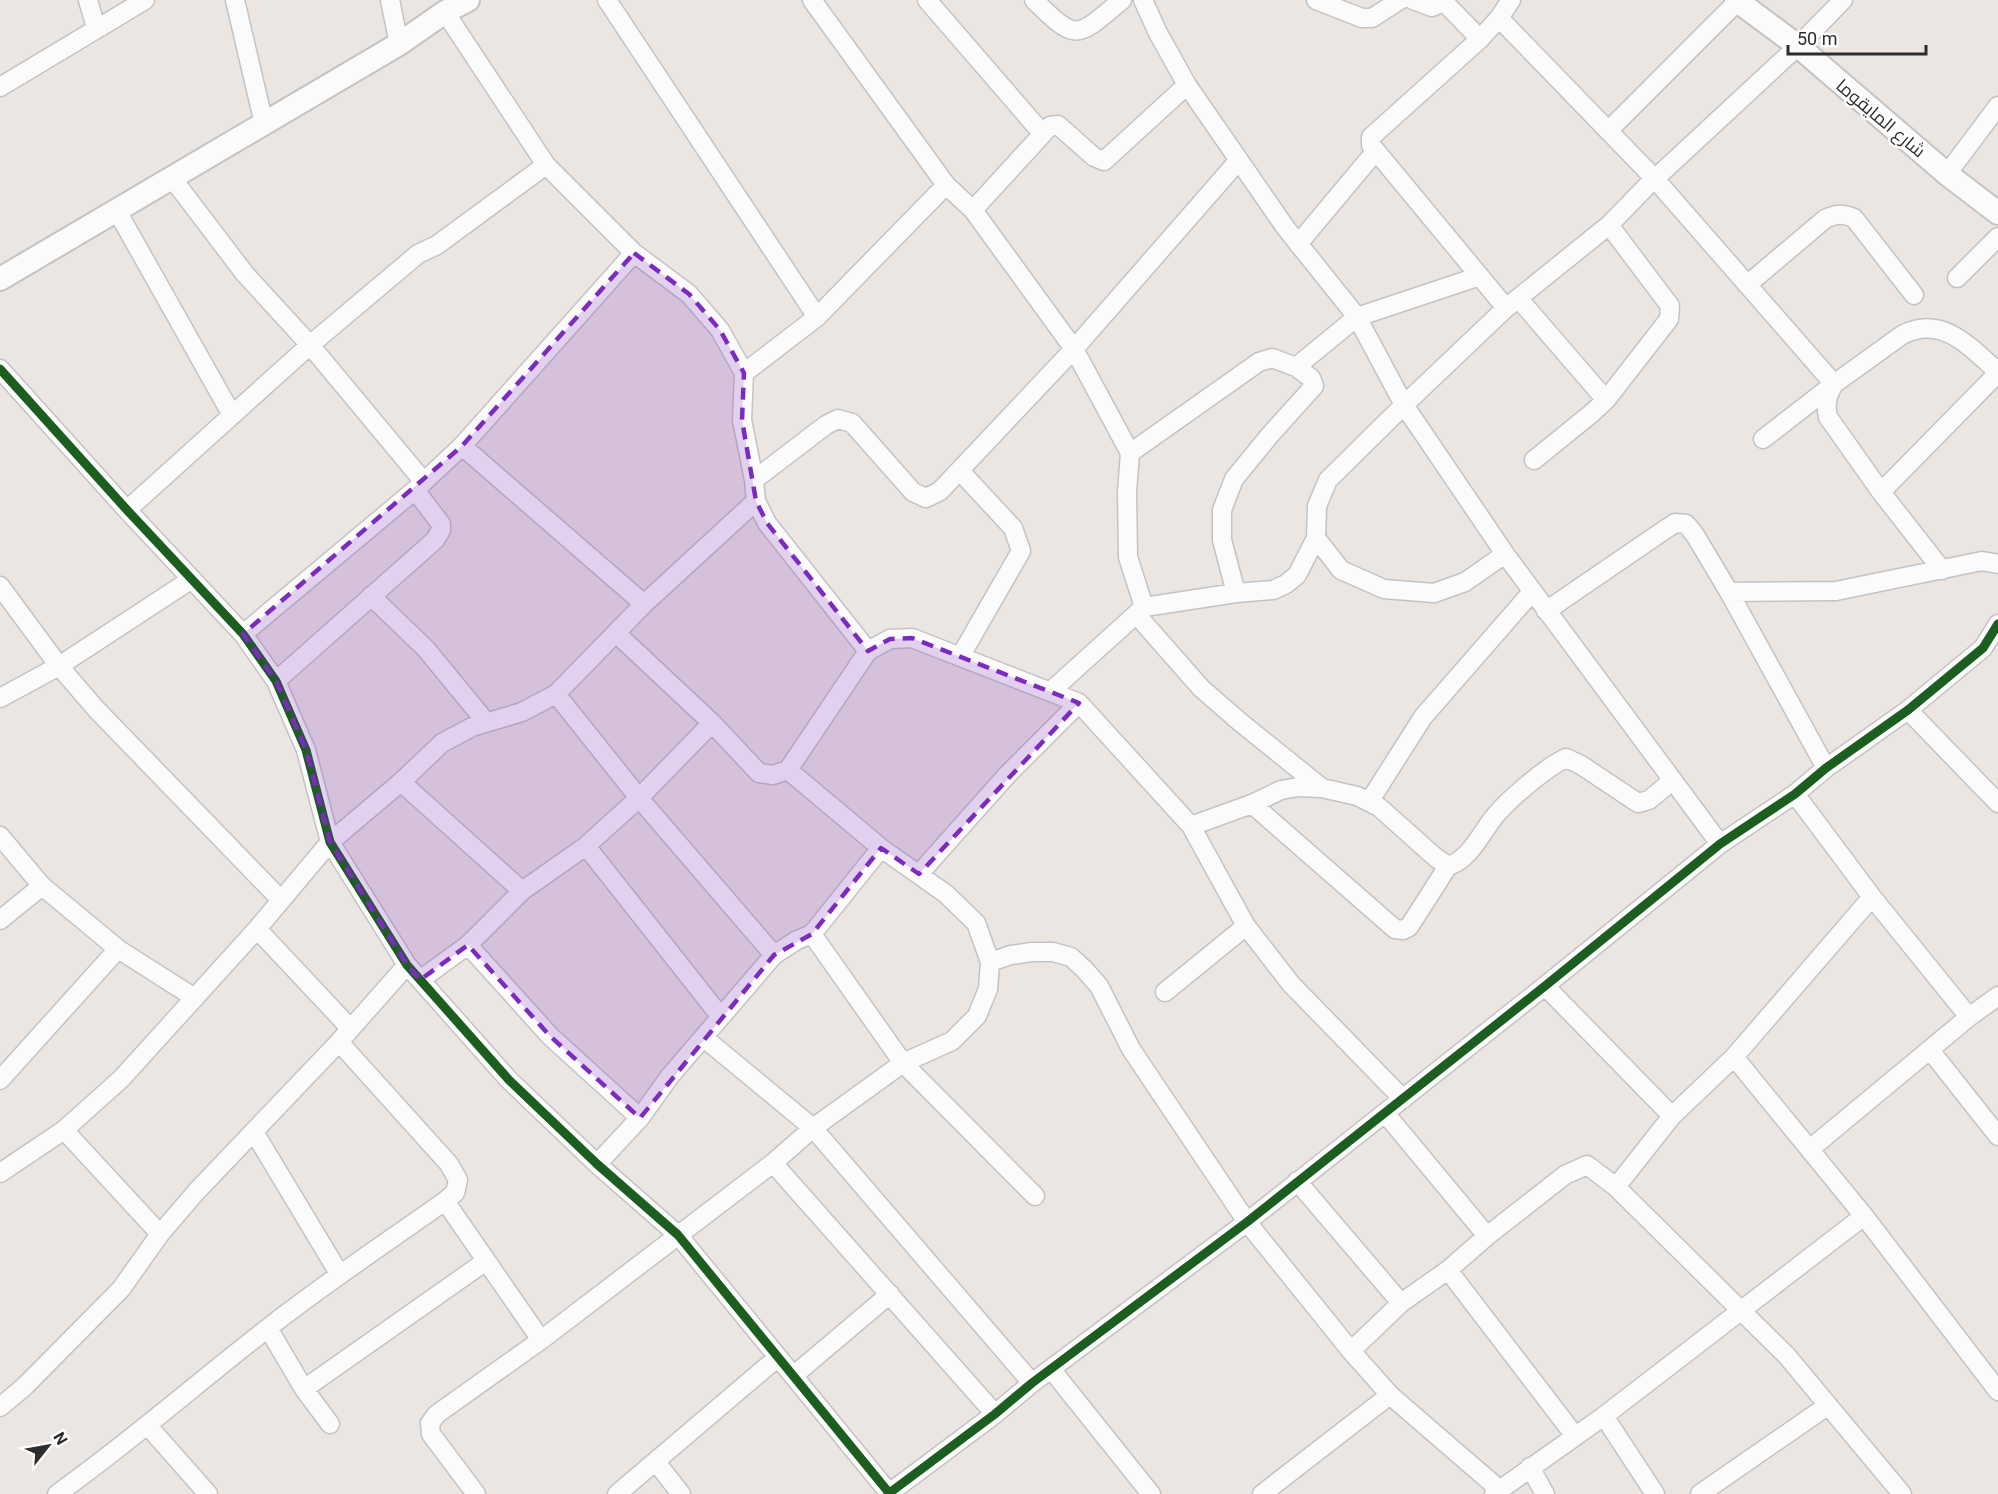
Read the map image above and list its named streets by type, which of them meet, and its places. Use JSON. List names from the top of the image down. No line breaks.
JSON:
{"streets":{"street":["شارع المايقوما"]},"scale_bar":"50 m","north":"top right"}
